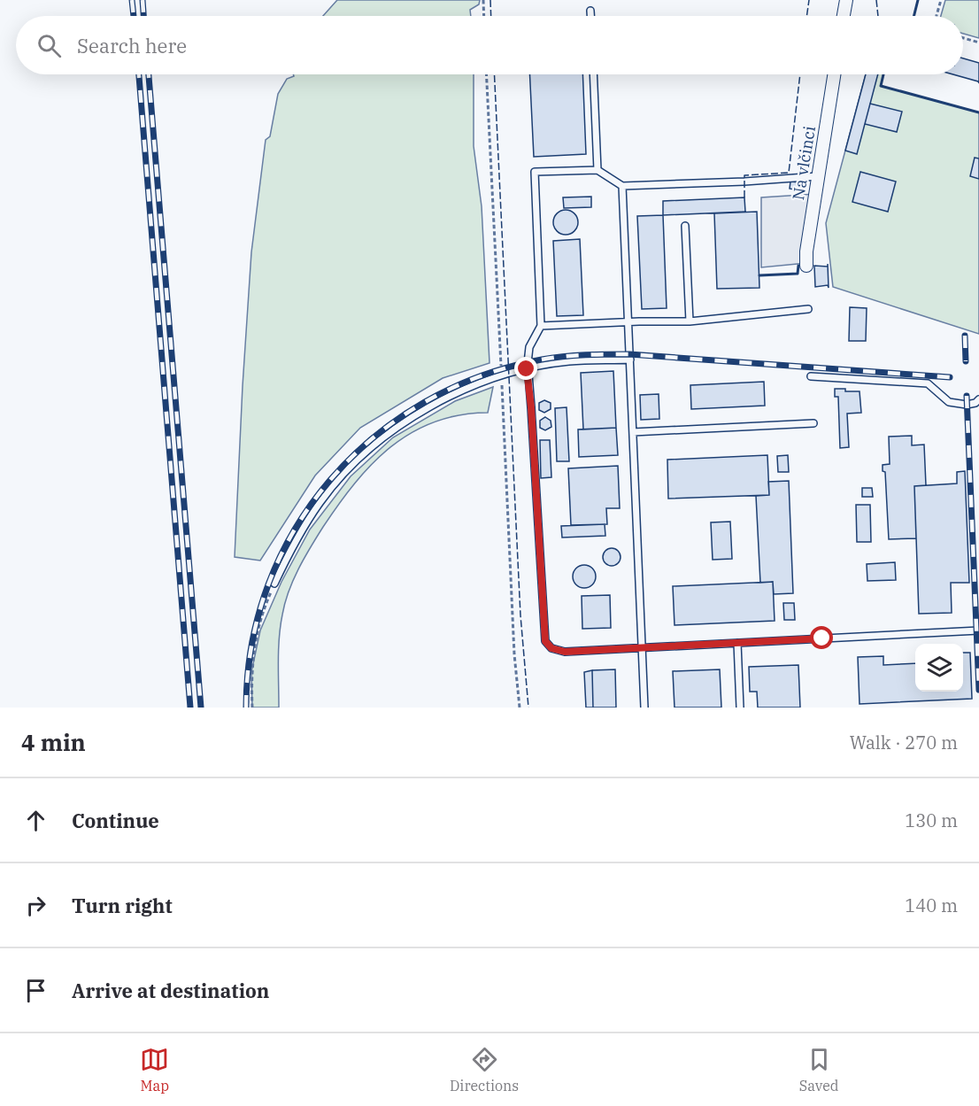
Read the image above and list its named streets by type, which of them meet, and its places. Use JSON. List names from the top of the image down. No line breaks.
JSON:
{"streets":{"street":["Na vlčinci"]},"page":{"search":"Search here","heading":["4 min","Walk · 270 m"],"list":[["Continue","130 m"],["Turn right","140 m"],"Arrive at destination"],"nav":["Map","Directions","Saved"]}}
